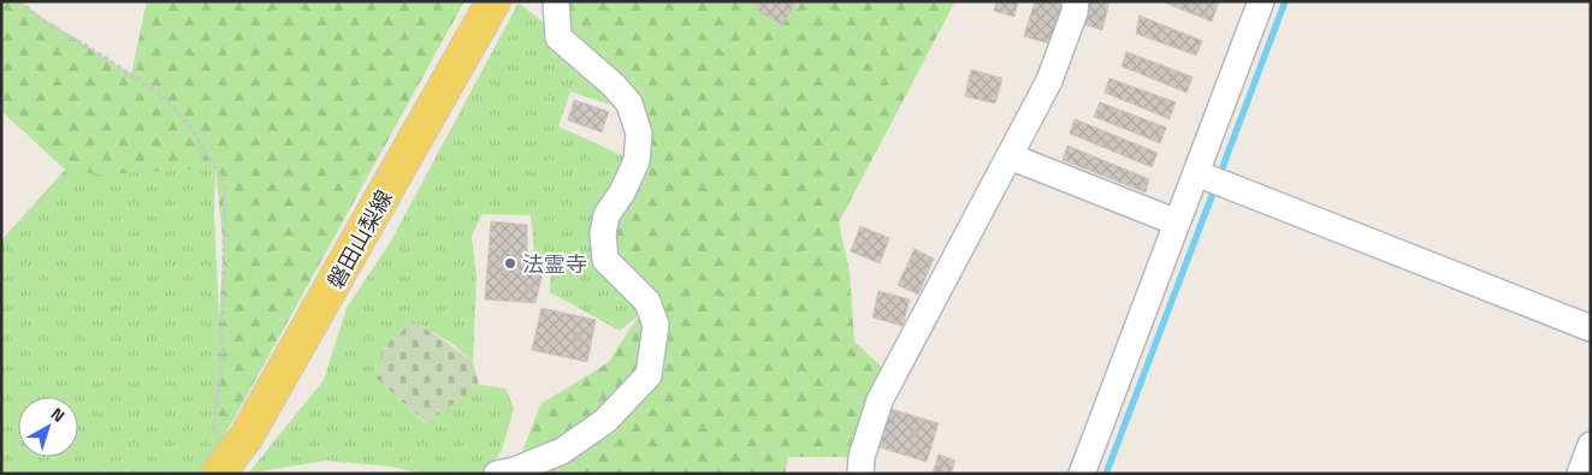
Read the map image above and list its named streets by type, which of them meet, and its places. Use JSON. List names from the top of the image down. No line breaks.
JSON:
{"streets":{"main road":["磐田山梨線"]},"places":["法霊寺"],"north":"top right"}
